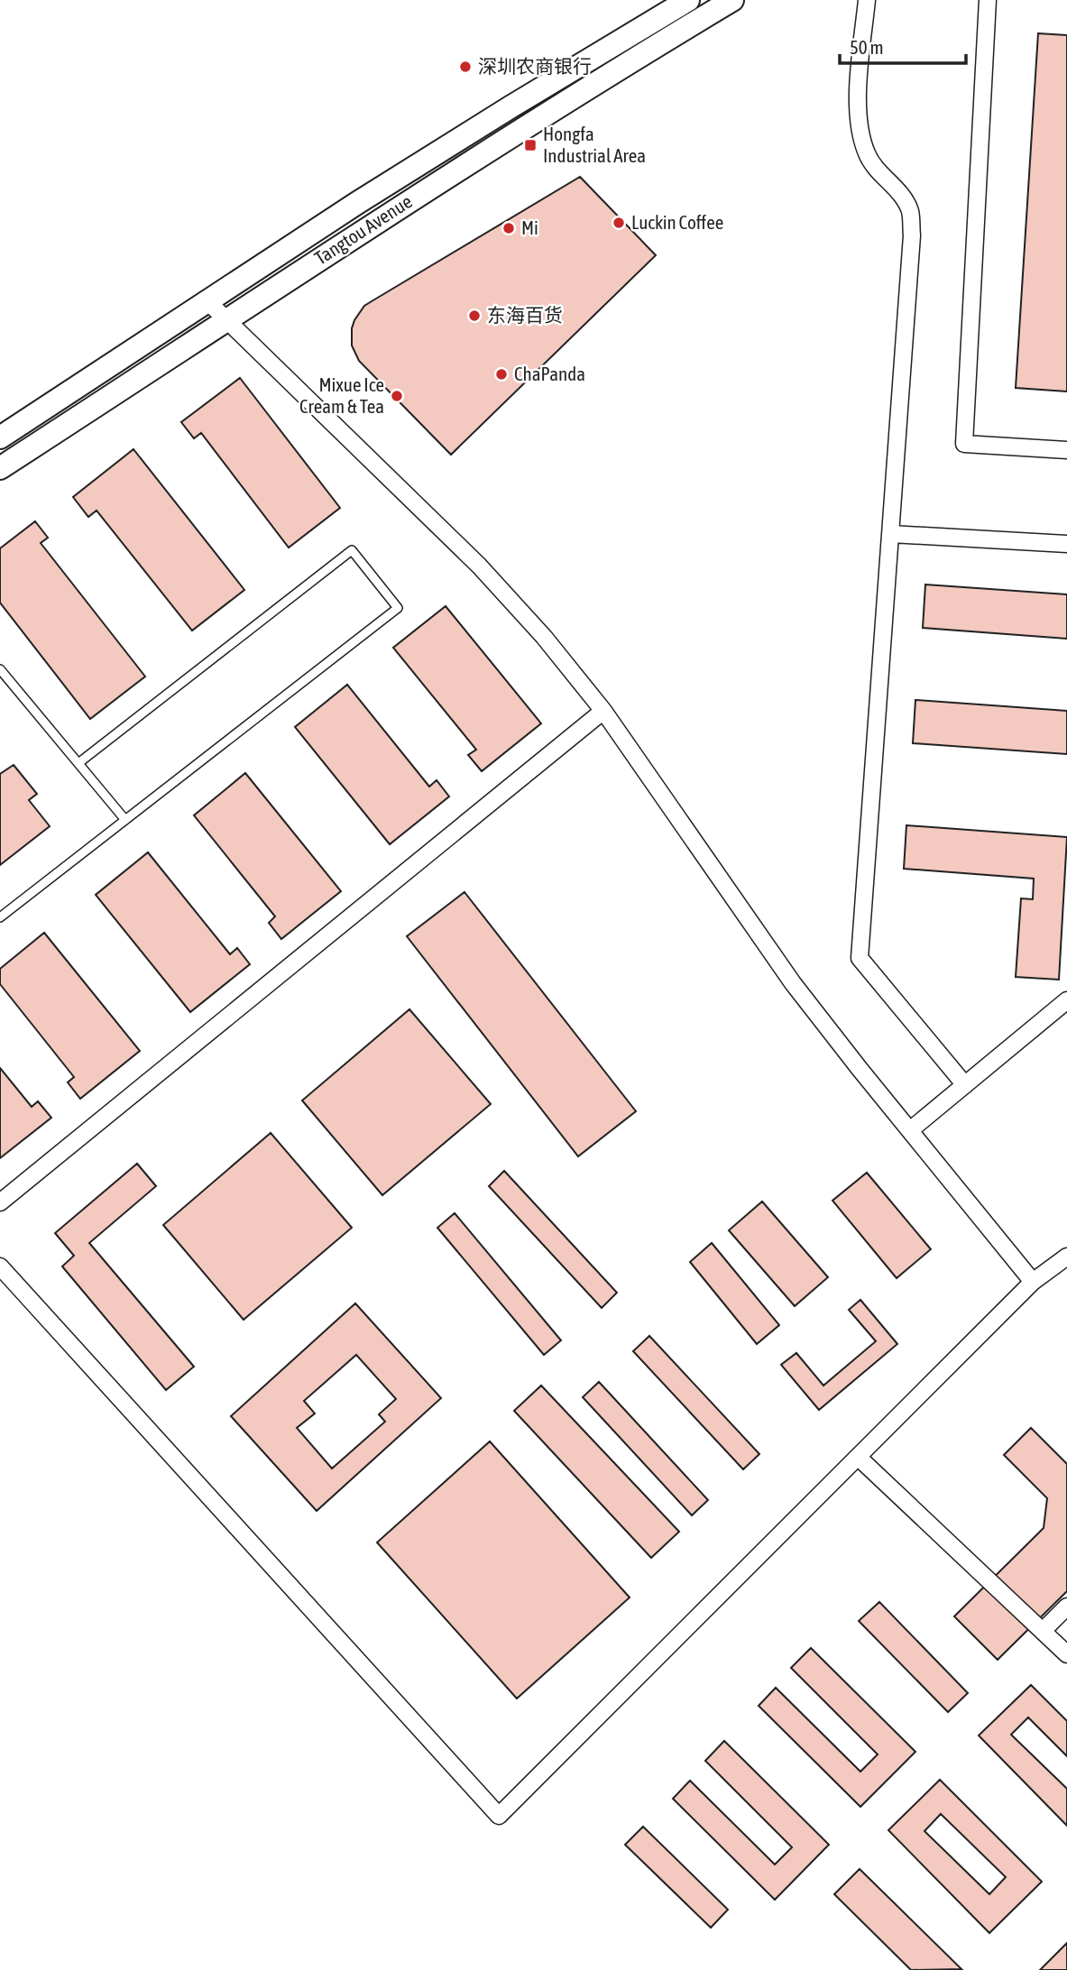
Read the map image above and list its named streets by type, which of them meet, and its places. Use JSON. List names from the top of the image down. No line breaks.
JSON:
{"streets":{"main road":["Tangtou Avenue"]},"places":{"other":["深圳农商银行","Luckin Coffee","Mi","东海百货","ChaPanda","Mixue Ice Cream & Tea"],"transit":["Hongfa Industrial Area"]},"scale_bar":"50 m"}
